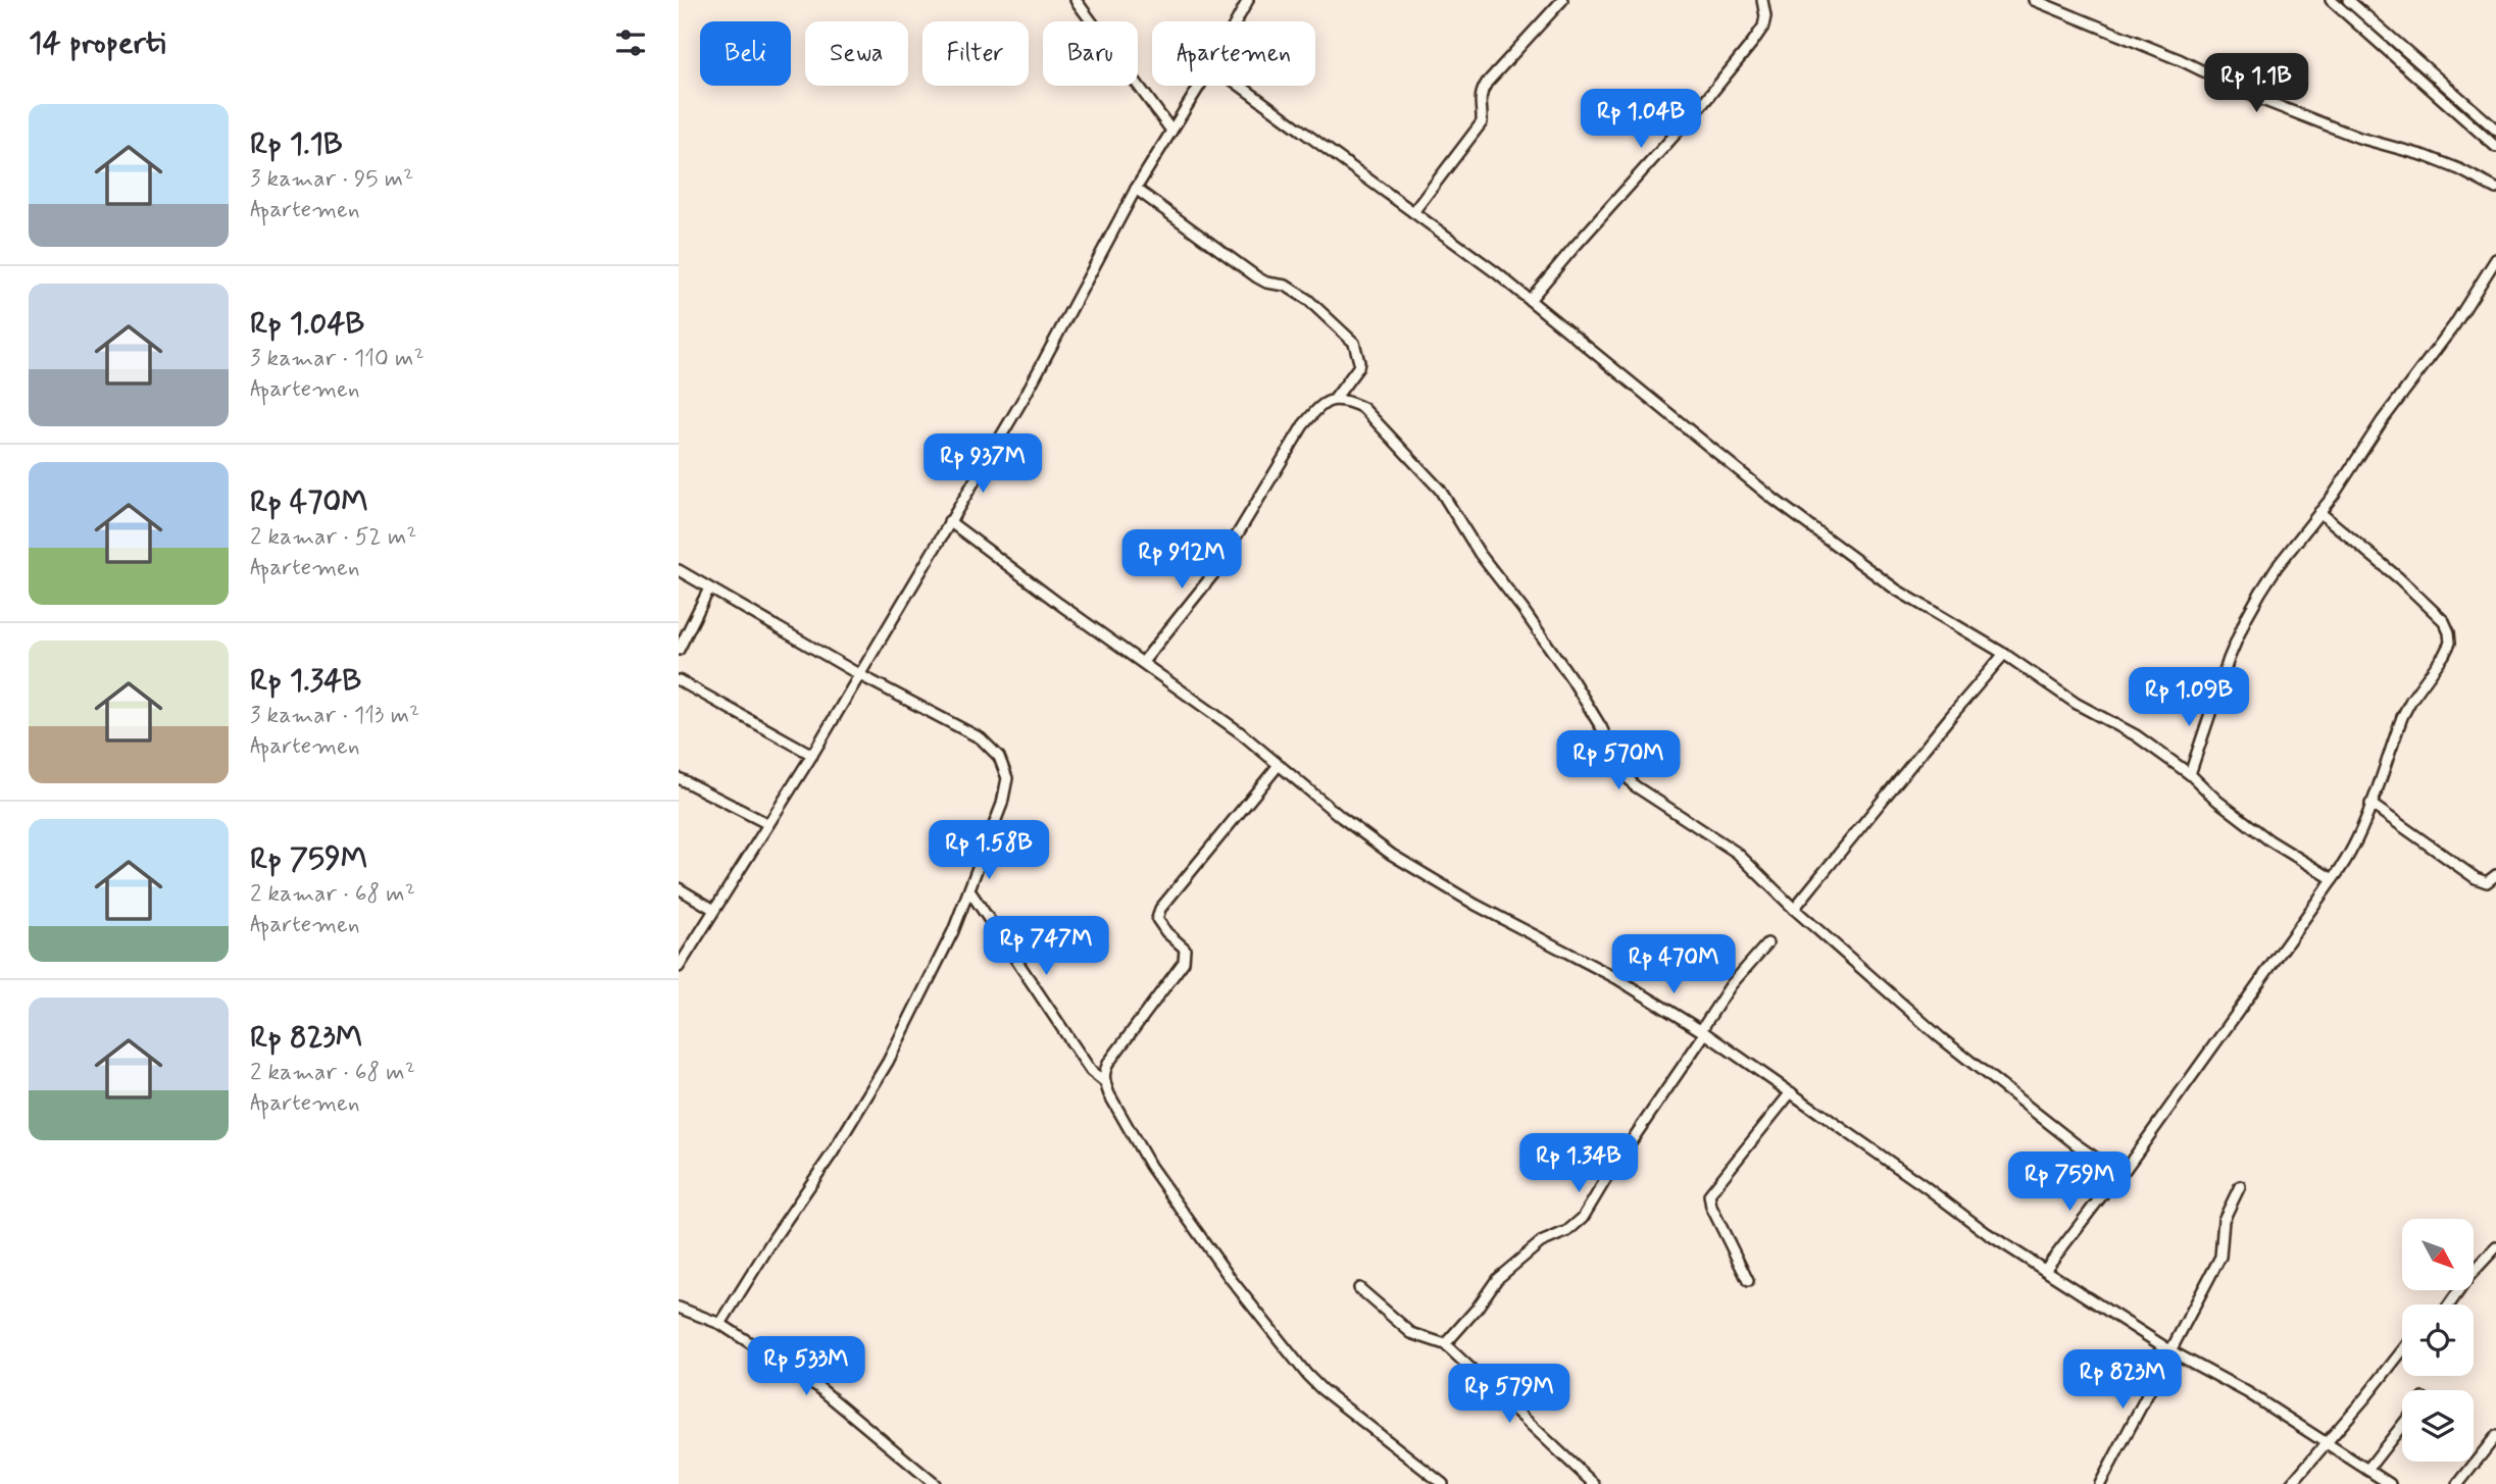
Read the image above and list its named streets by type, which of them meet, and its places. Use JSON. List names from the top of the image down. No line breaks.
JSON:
{"north":"bottom right","page":{"heading":"14 properti","chip":["Beli","Sewa","Filter","Baru","Apartemen"],"price":["Rp 1.1B","Rp 1.04B","Rp 937M","Rp 912M","Rp 1.09B","Rp 570M","Rp 1.58B","Rp 747M","Rp 470M","Rp 1.34B","Rp 759M","Rp 533M","Rp 823M","Rp 579M"],"list":[{"name":"Rp 1.1B","note":"3 kamar · 95 m² · Apartemen"},{"name":"Rp 1.04B","note":"3 kamar · 110 m² · Apartemen"},{"name":"Rp 470M","note":"2 kamar · 52 m² · Apartemen"},{"name":"Rp 1.34B","note":"3 kamar · 113 m² · Apartemen"},{"name":"Rp 759M","note":"2 kamar · 68 m² · Apartemen"},{"name":"Rp 823M","note":"2 kamar · 68 m² · Apartemen"}]}}
